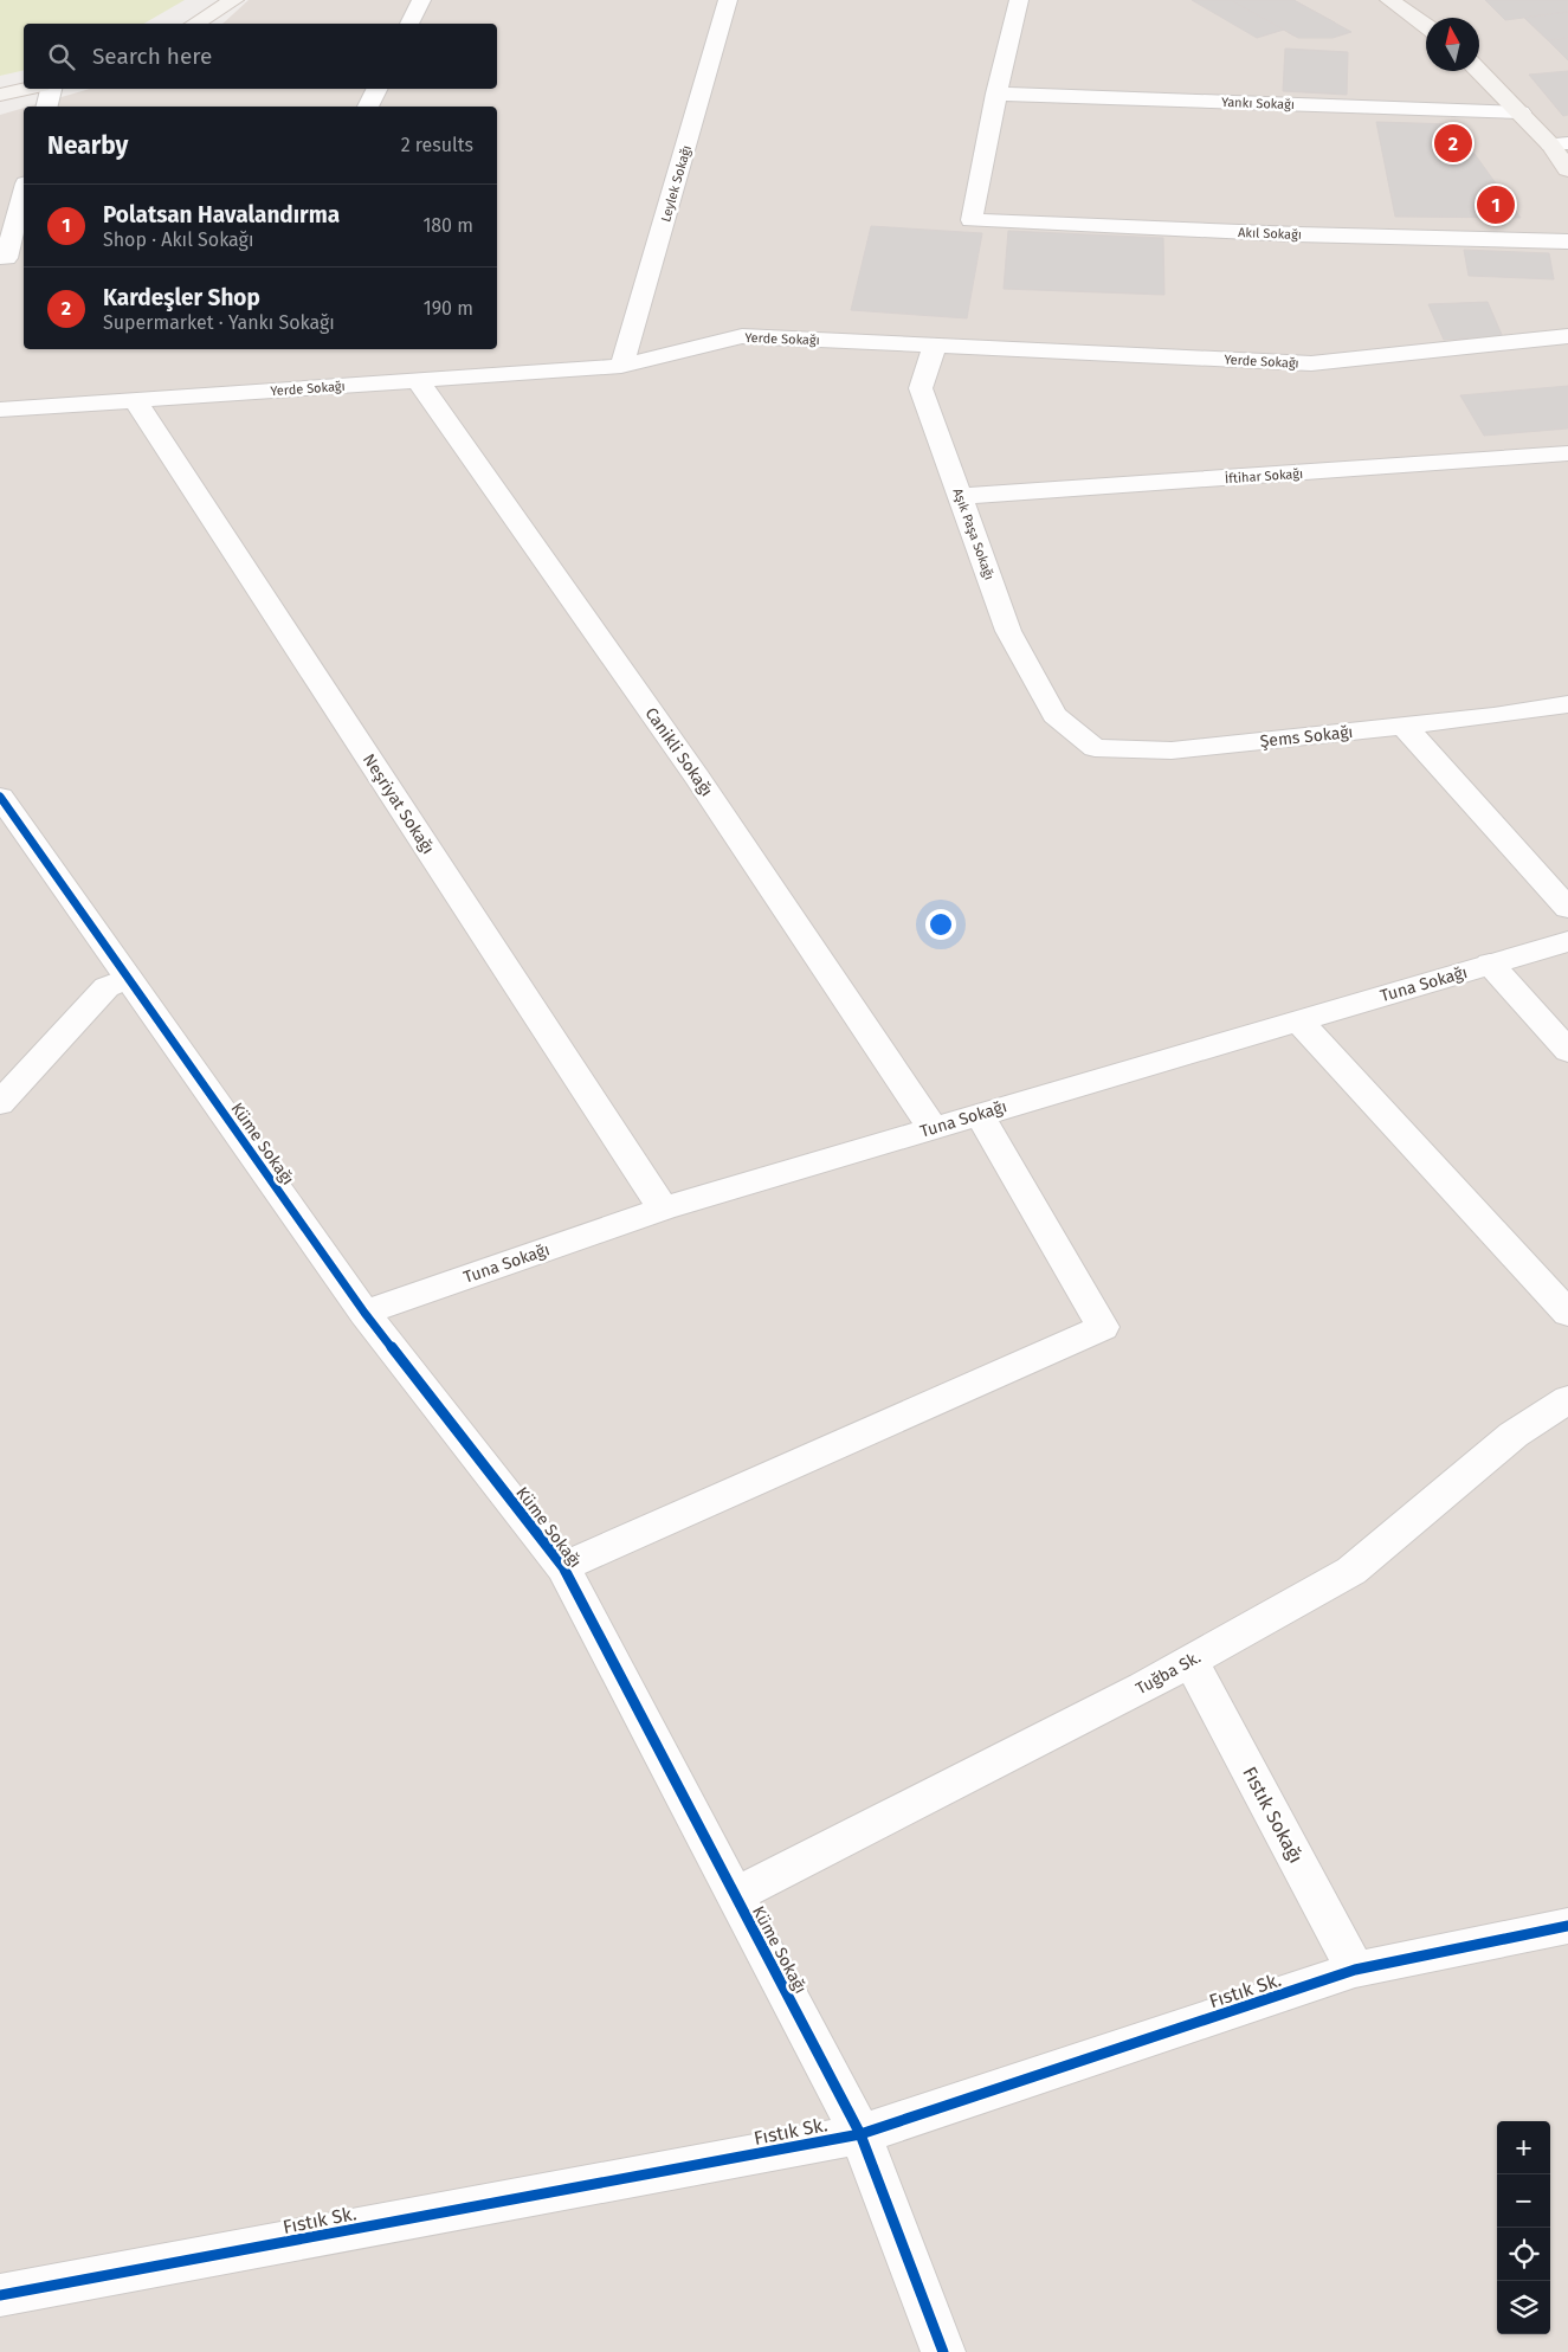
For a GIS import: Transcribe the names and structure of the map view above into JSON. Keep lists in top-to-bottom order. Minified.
{"streets":{"street":["Yankı Sokağı","Leylek Sokağı","Akıl Sokağı","Yerde Sokağı","İftihar Sokağı","Aşık Paşa Sokağı","Şems Sokağı","Canikli Sokağı","Neşriyat Sokağı","Tuna Sokağı","Küme Sokağı","Tuğba Sk.","Fıstık Sokağı","Fıstık Sk."]},"crossings":[["Yankı Sokağı","Akıl Sokağı"],["Leylek Sokağı","Yerde Sokağı"],["Yerde Sokağı","Aşık Paşa Sokağı"],["Yerde Sokağı","Canikli Sokağı"],["Yerde Sokağı","Neşriyat Sokağı"],["İftihar Sokağı","Aşık Paşa Sokağı"],["Aşık Paşa Sokağı","Şems Sokağı"],["Canikli Sokağı","Tuna Sokağı"],["Neşriyat Sokağı","Tuna Sokağı"],["Tuna Sokağı","Küme Sokağı"],["Küme Sokağı","Tuğba Sk."],["Küme Sokağı","Fıstık Sk."],["Tuğba Sk.","Fıstık Sokağı"],["Fıstık Sokağı","Fıstık Sk."]],"north":"top","page":{"search":"Search here","heading":["Nearby","2 results"],"pins":["2","1"],"list":[{"mark":"1","name":"Polatsan Havalandırma","note":"Shop · Akıl Sokağı","value":"180 m"},{"mark":"2","name":"Kardeşler Shop","note":"Supermarket · Yankı Sokağı","value":"190 m"}],"map_buttons":["+","−"]}}
